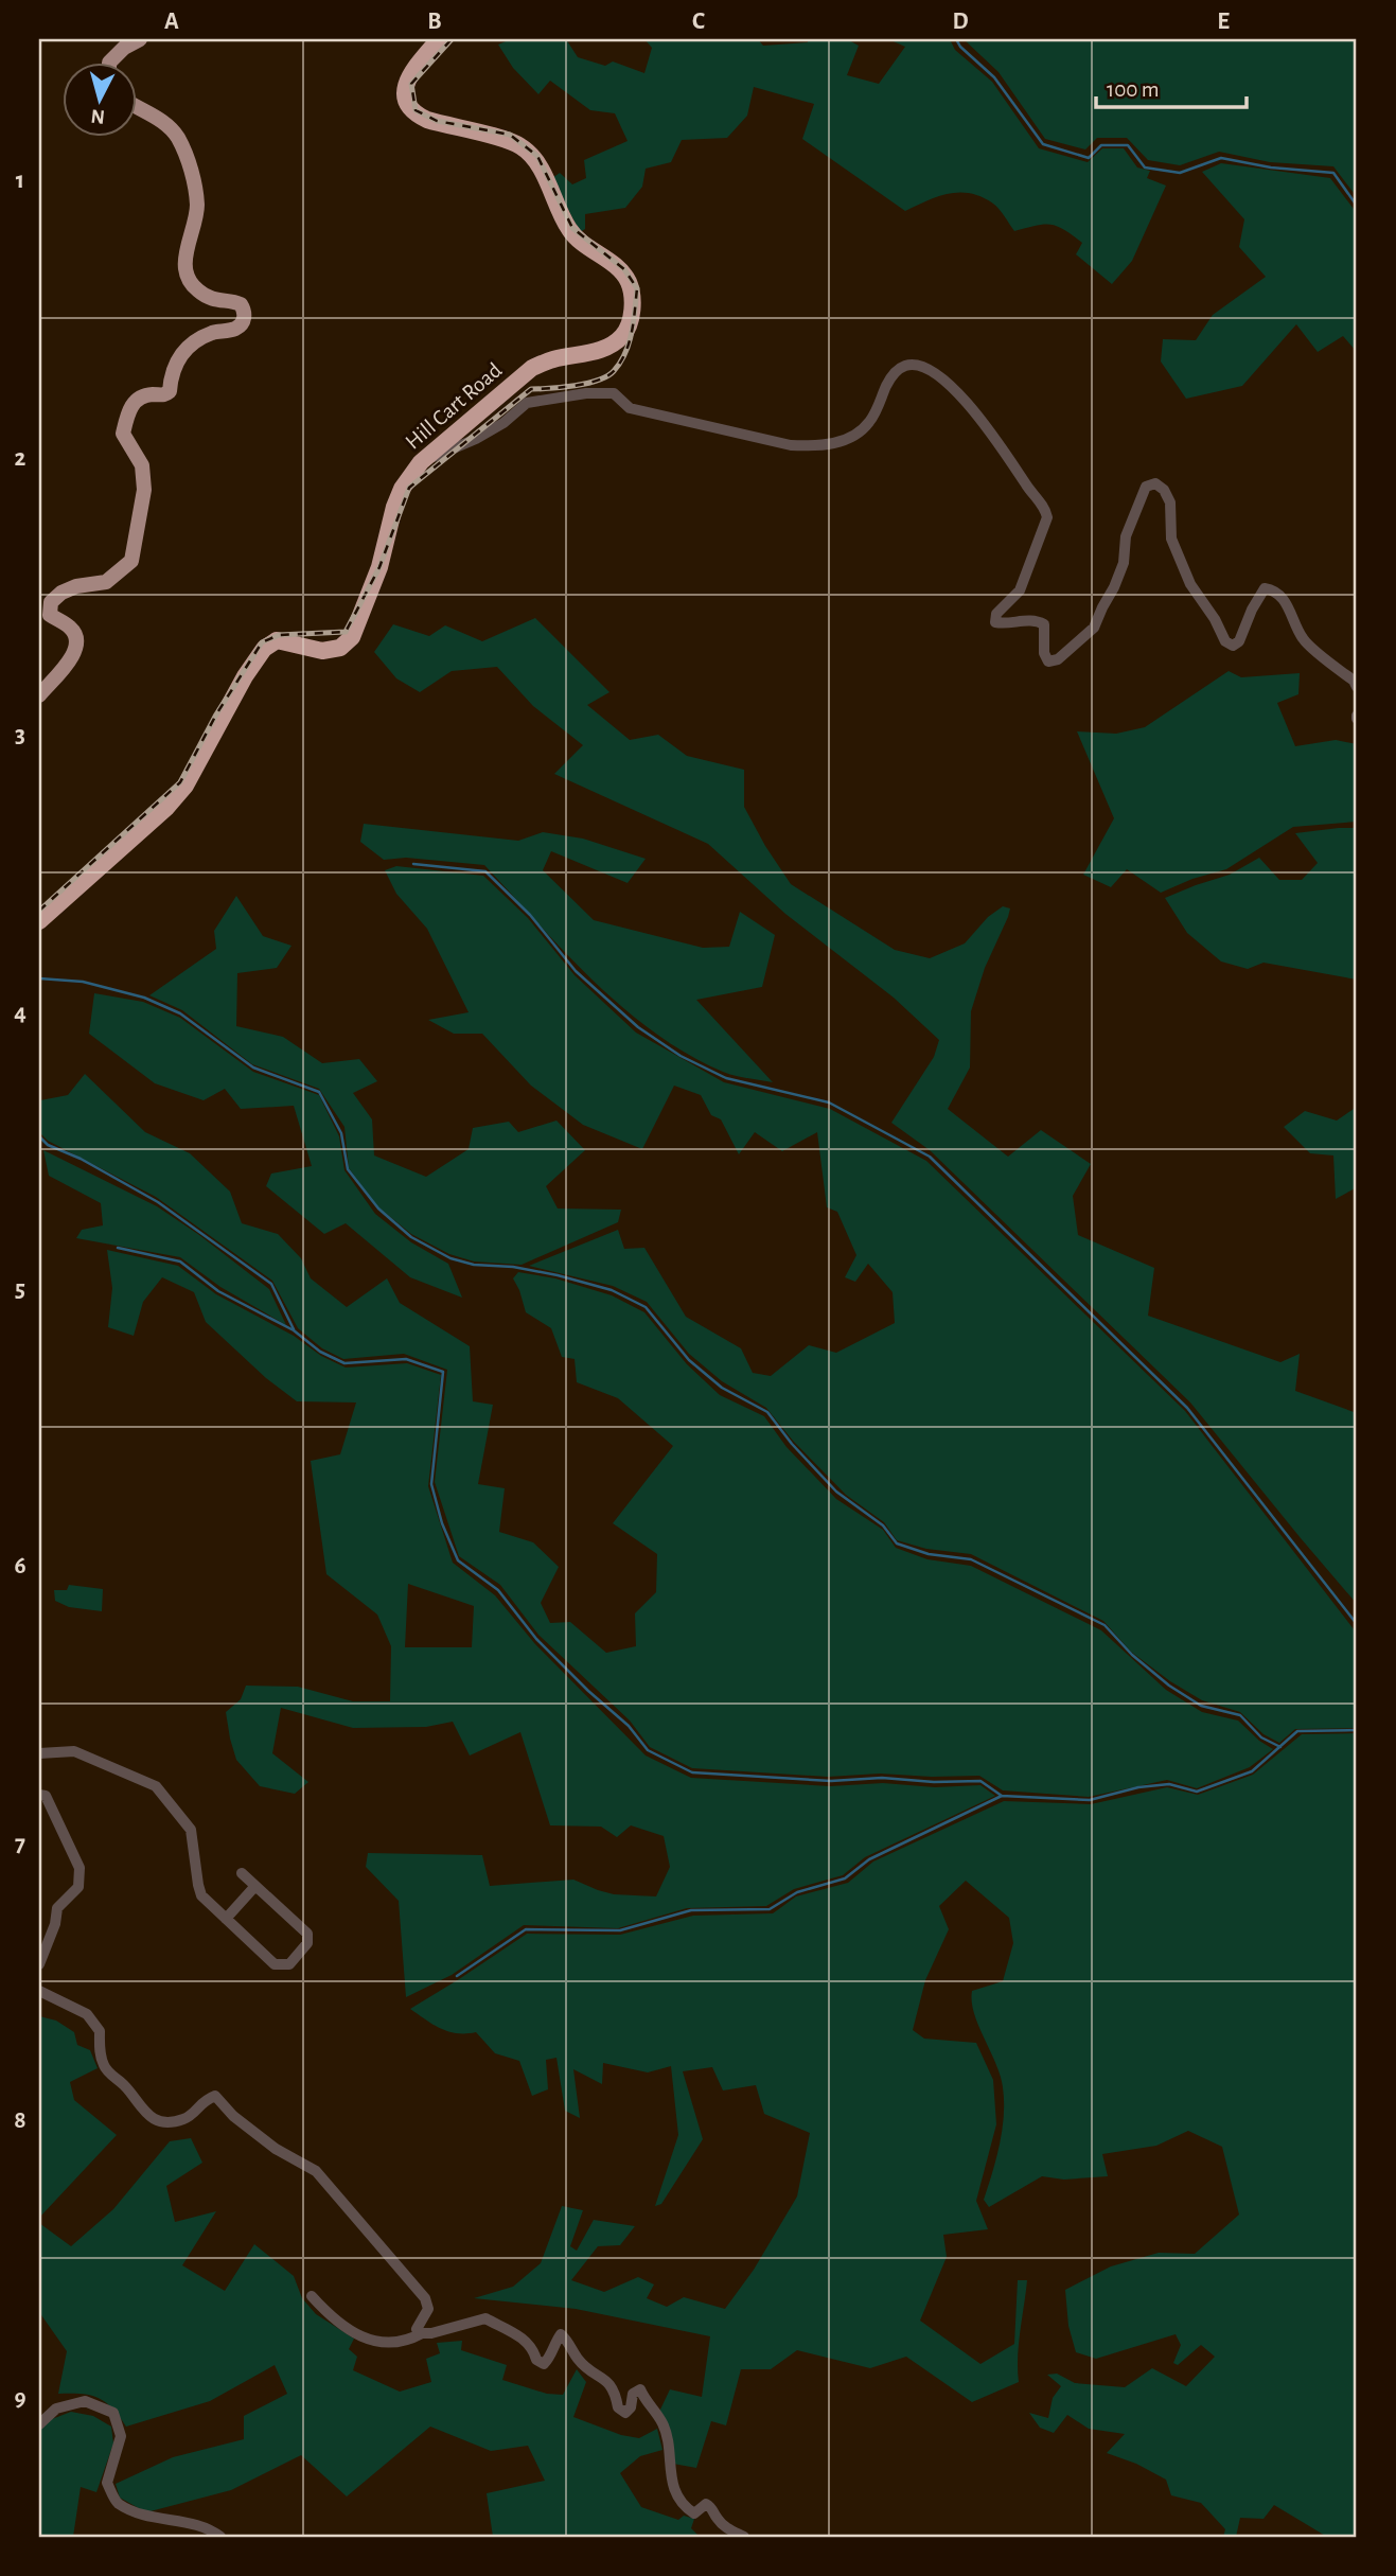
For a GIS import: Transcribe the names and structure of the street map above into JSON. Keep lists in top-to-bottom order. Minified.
{"streets":{"highway":["Hill Cart Road"]},"scale_bar":"100 m","north":"bottom","grid":{"columns":["A","B","C","D","E"],"rows":["1","2","3","4","5","6","7","8","9"]}}
